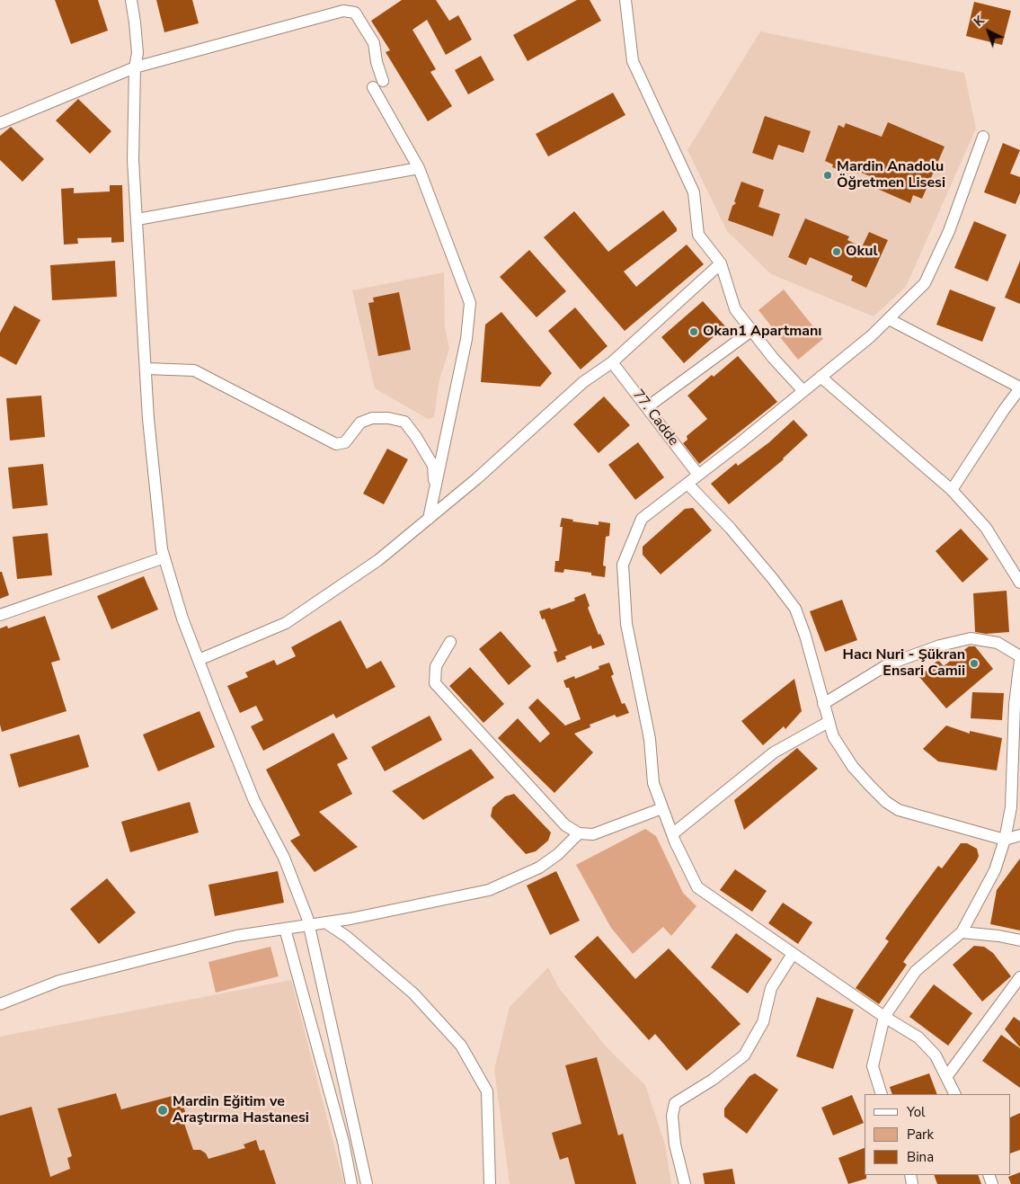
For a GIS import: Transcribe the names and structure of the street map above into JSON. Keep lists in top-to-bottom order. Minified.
{"streets":{"street":["77. Cadde"]},"places":["Mardin Anadolu Öğretmen Lisesi","Okul","Okan1 Apartmanı","Hacı Nuri - Şükran Ensari Camii","Mardin Eğitim ve Araştırma Hastanesi"],"legend":["Yol","Park","Bina"],"north":"top left"}
